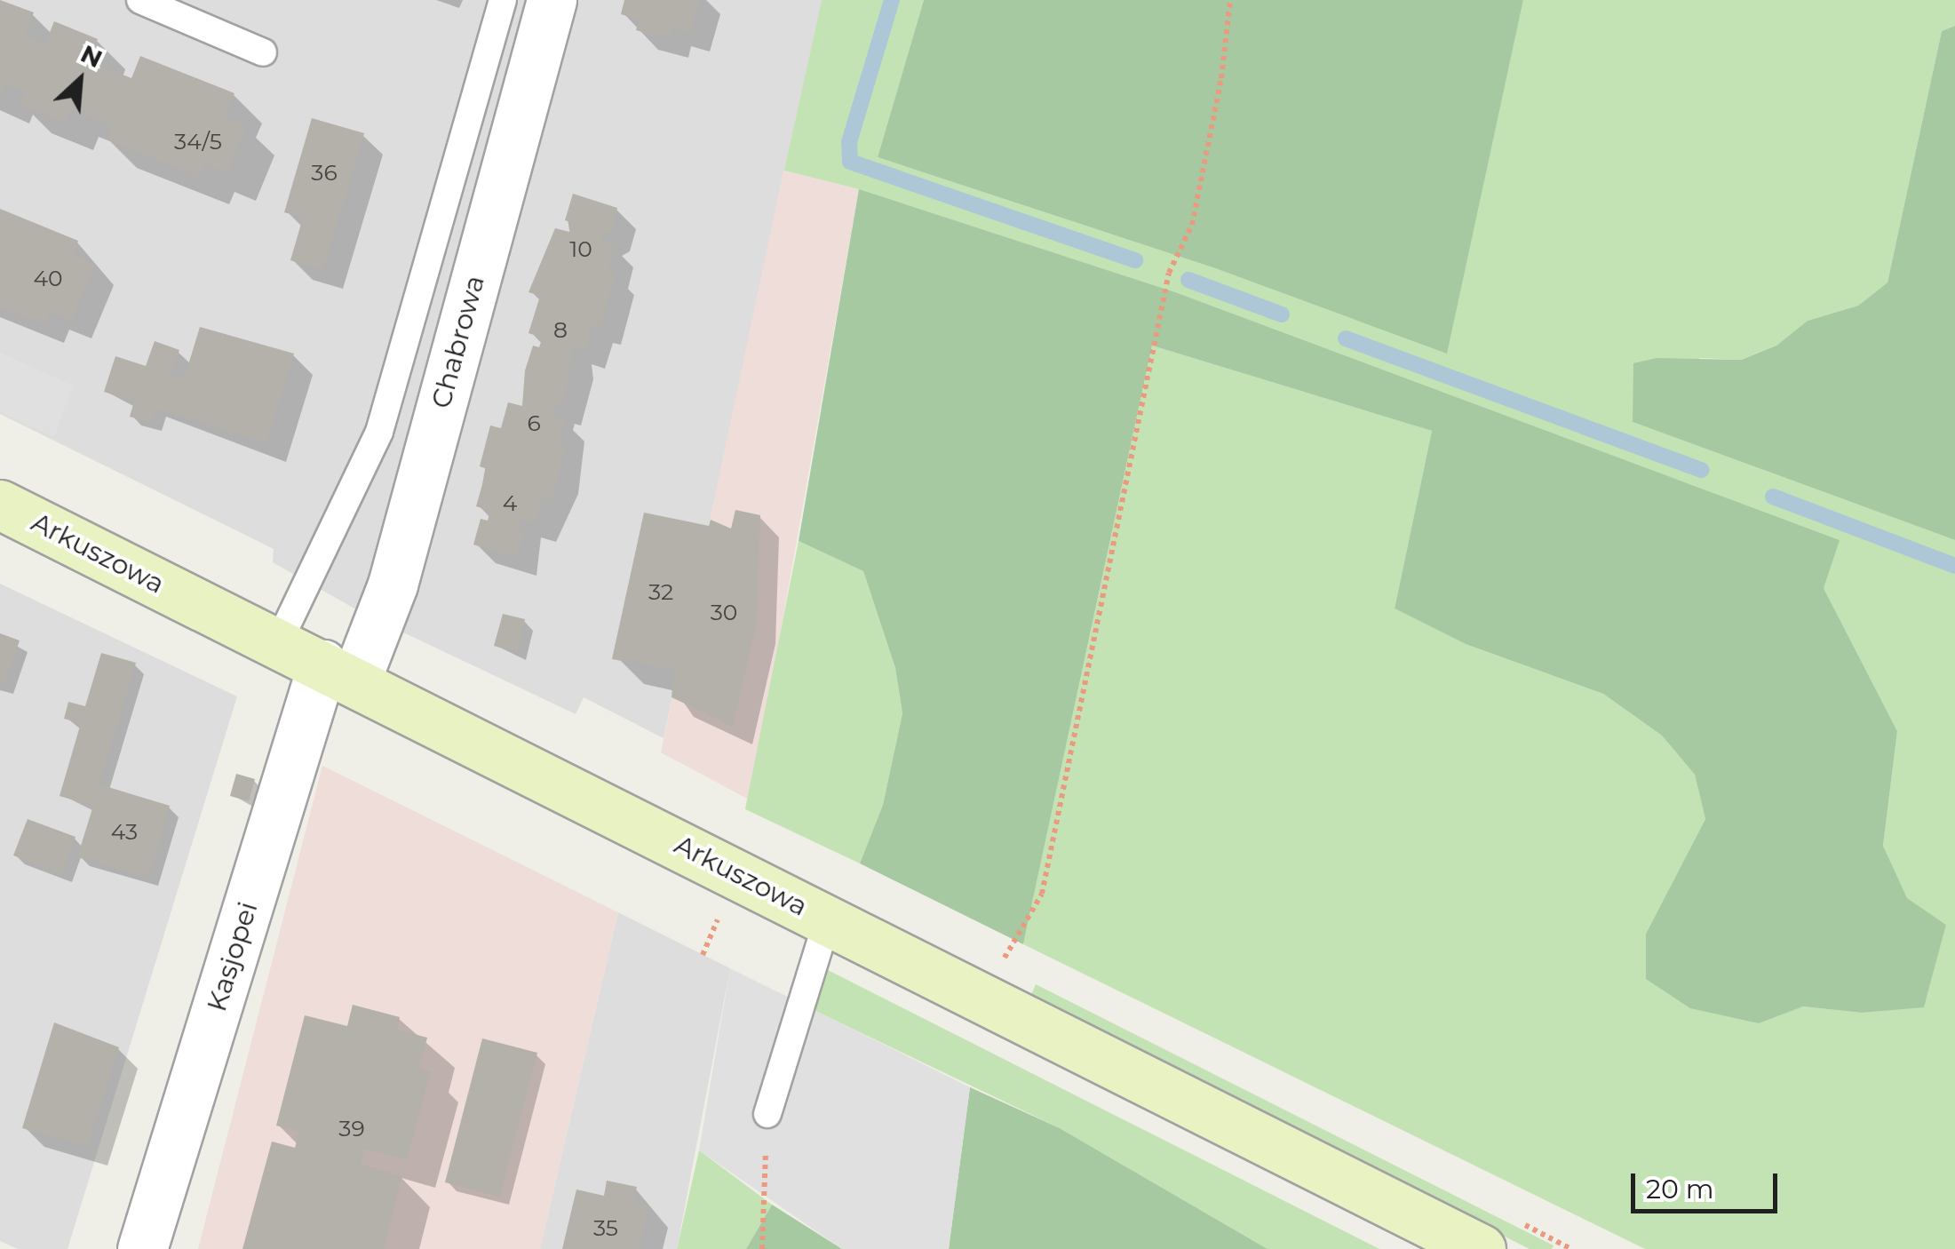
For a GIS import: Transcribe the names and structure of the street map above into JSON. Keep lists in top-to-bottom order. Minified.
{"streets":{"main road":["Arkuszowa"],"street":["Chabrowa","Kasjopei"]},"crossings":[["Chabrowa","Arkuszowa"],["Chabrowa","Kasjopei"],["Arkuszowa","Kasjopei"]],"house_numbers":["34/5","36","10","40","8","6","4","32","30","43","39","35"],"scale_bar":"20 m","north":"top right"}
